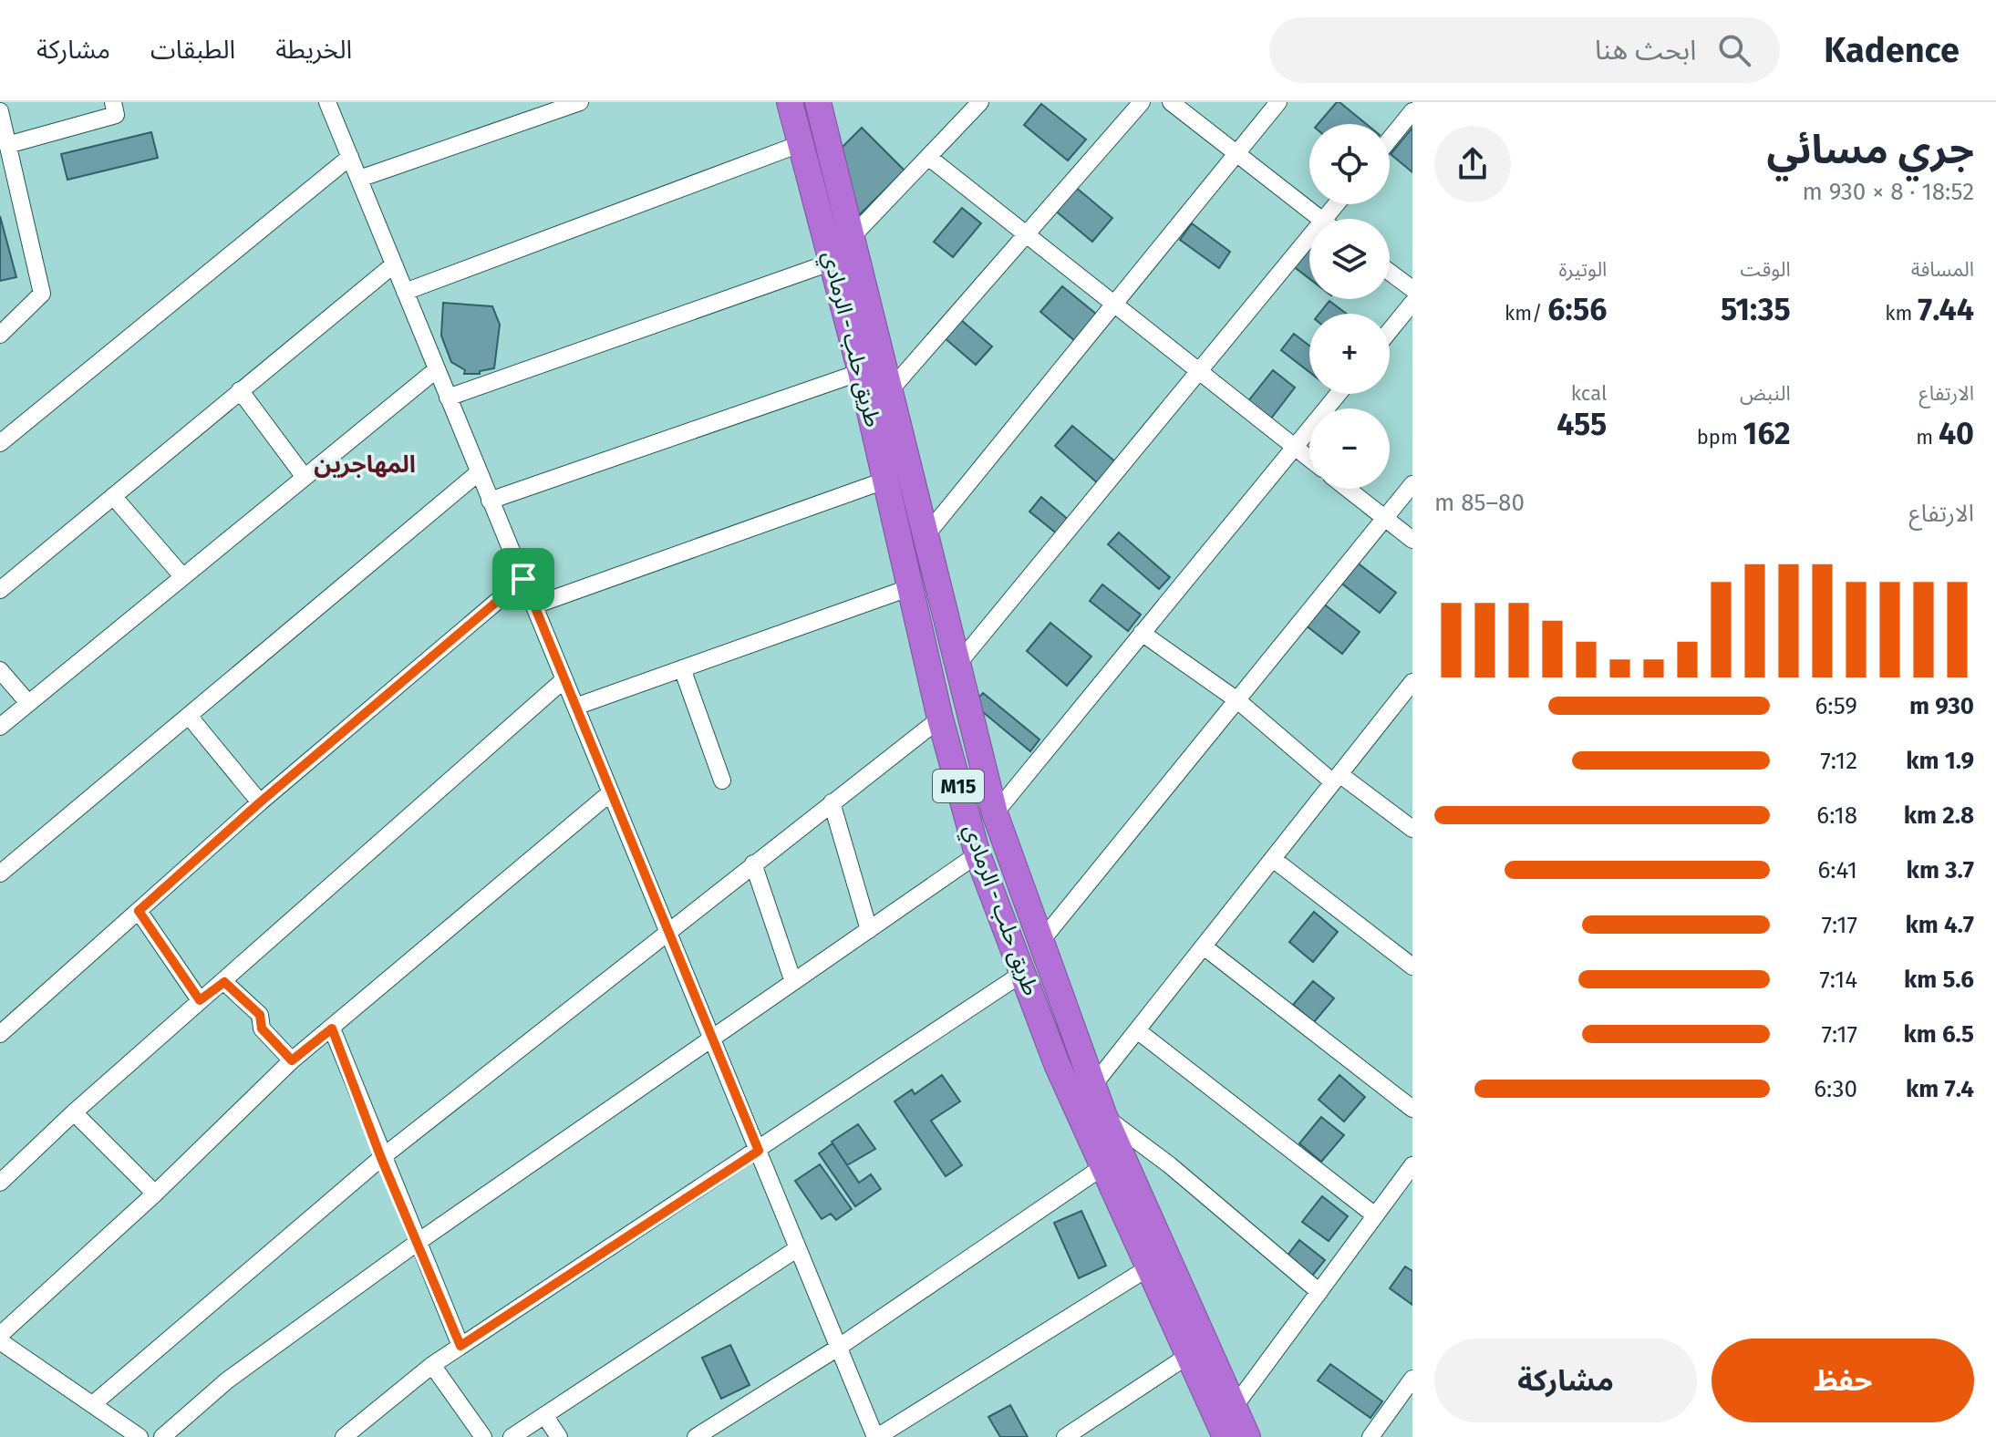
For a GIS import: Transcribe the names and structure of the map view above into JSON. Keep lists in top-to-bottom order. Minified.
{"streets":{"highway":["طريق حلب - الرمادي","M15"]},"districts":["المهاجرين"],"page":{"header":"Kadence","search":"ابحث هنا","nav":["الخريطة","الطبقات","مشاركة"],"heading":["جري مسائي","18:52 · 8 × 930 m"],"map_buttons":["+","−"],"stats":[["المسافة","7.44 km"],["الوقت","51:35"],["الوتيرة","6:56 /km"],["الارتفاع","40 m"],["النبض","162 bpm"],["kcal","455"]],"chart":["الارتفاع","80–85 m"],"list":[{"name":"930 m","note":"6:59"},{"name":"1.9 km","note":"7:12"},{"name":"2.8 km","note":"6:18"},{"name":"3.7 km","note":"6:41"},{"name":"4.7 km","note":"7:17"},{"name":"5.6 km","note":"7:14"},{"name":"6.5 km","note":"7:17"},{"name":"7.4 km","note":"6:30"}],"buttons":["حفظ","مشاركة"]}}
